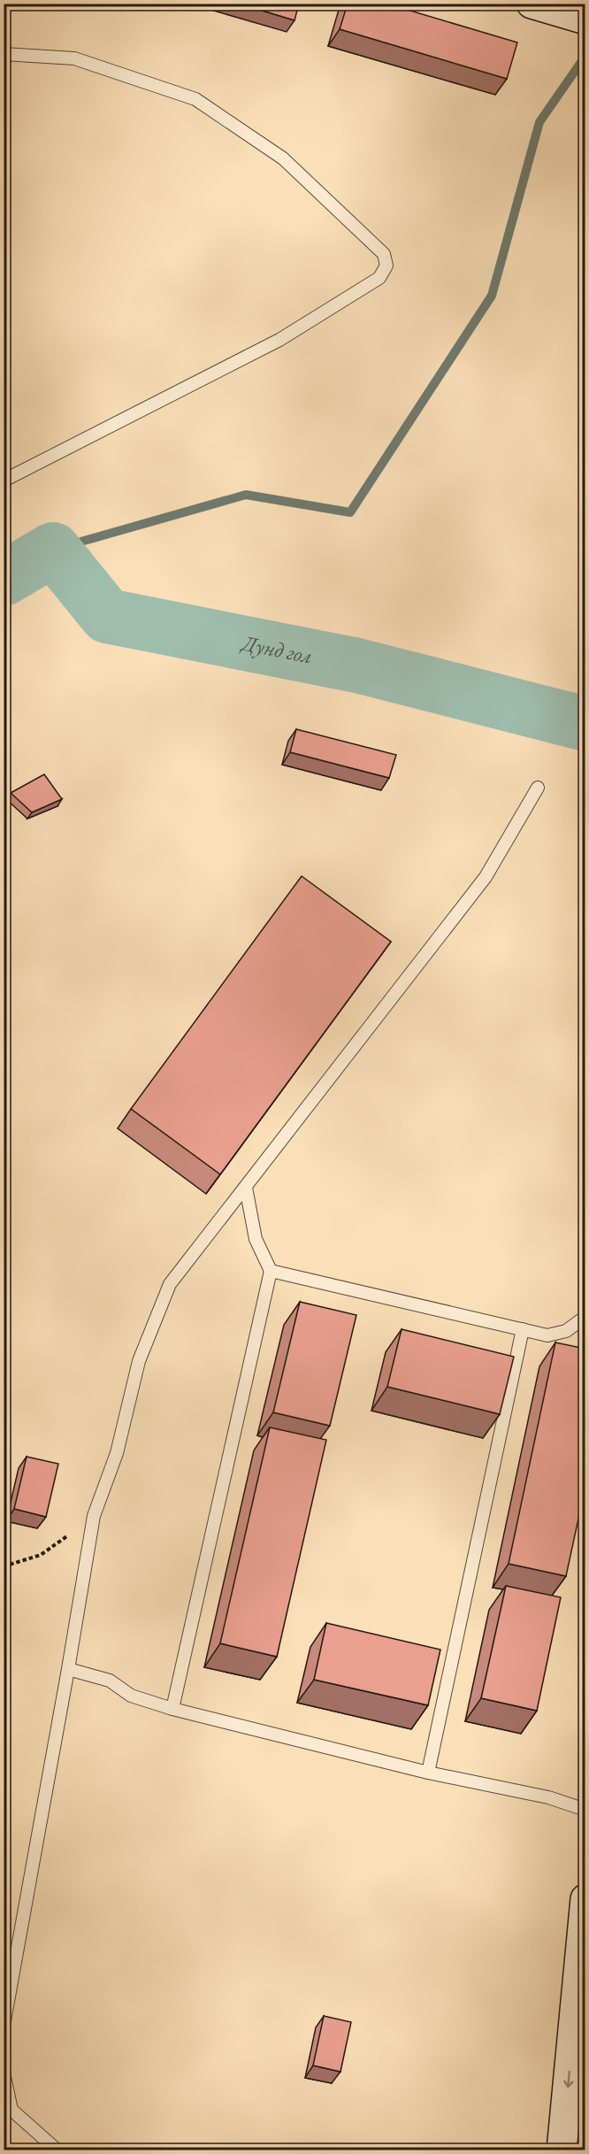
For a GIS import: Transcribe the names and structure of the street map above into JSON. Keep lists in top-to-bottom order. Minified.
{"water":["Дунд гол"]}
